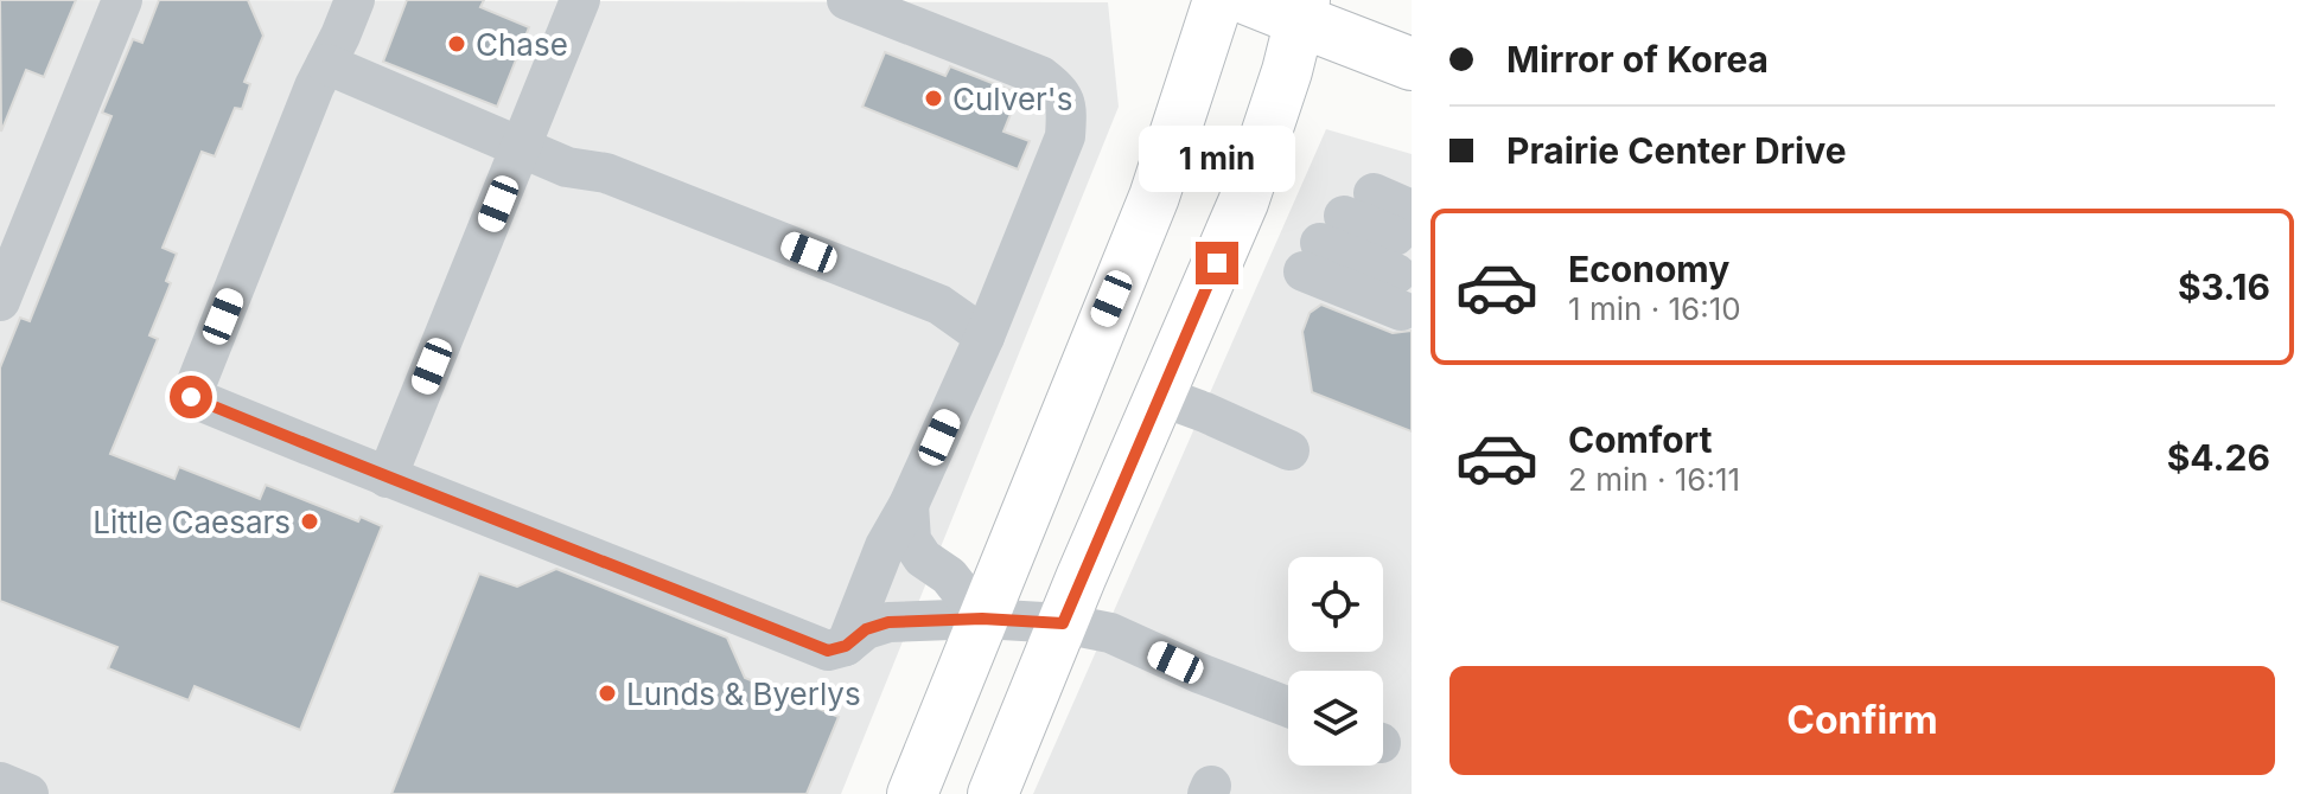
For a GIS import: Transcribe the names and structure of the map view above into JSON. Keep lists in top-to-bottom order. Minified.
{"places":["Chase","Culver's","Little Caesars","Lunds & Byerlys"],"page":{"banner":["Mirror of Korea","Prairie Center Drive"],"bubble":"1 min","list":[{"name":"Economy","note":"1 min · 16:10","value":"$3.16"},{"name":"Comfort","note":"2 min · 16:11","value":"$4.26"}],"buttons":"Confirm"}}
